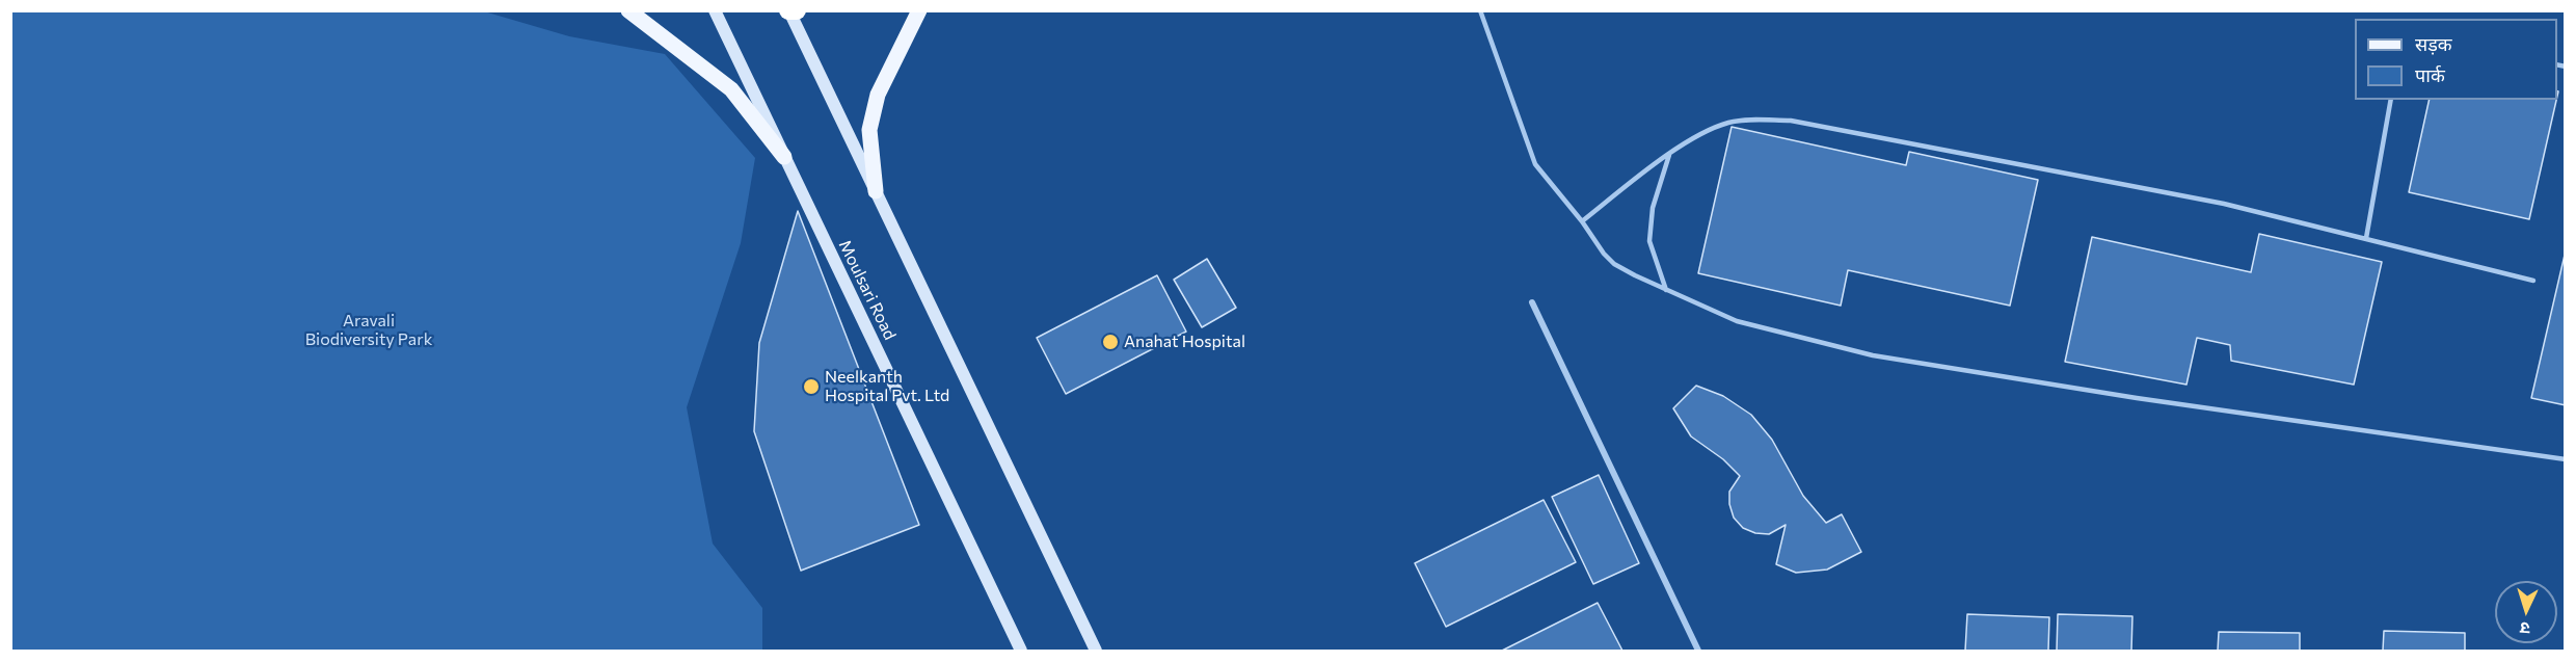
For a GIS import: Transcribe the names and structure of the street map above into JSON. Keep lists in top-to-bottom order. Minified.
{"streets":{"street":["Moulsari Road"]},"parks":["Aravali Biodiversity Park"],"places":["Anahat Hospital","Neelkanth Hospital Pvt. Ltd"],"legend":["सड़क","पार्क"],"north":"bottom"}
